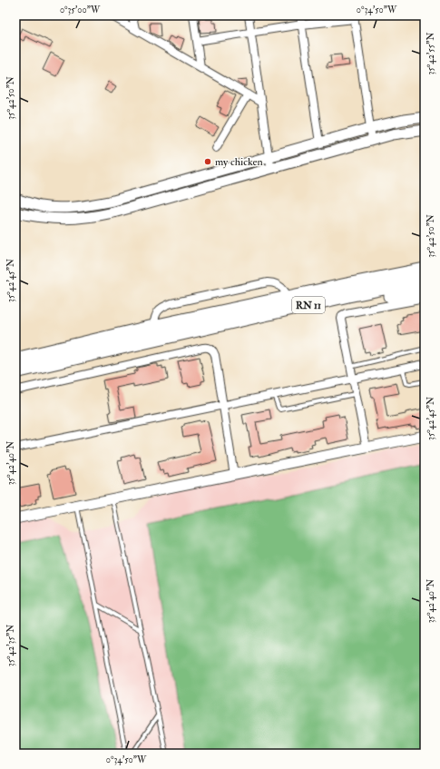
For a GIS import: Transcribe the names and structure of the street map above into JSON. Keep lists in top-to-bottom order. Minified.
{"streets":{"highway":["RN 11"]},"places":["my chicken"],"coordinates":["0°35'00\"W","0°34'50\"W","35°42'55\"N","35°42'50\"N","35°42'45\"N","35°42'40\"N","35°42'35\"N"]}
